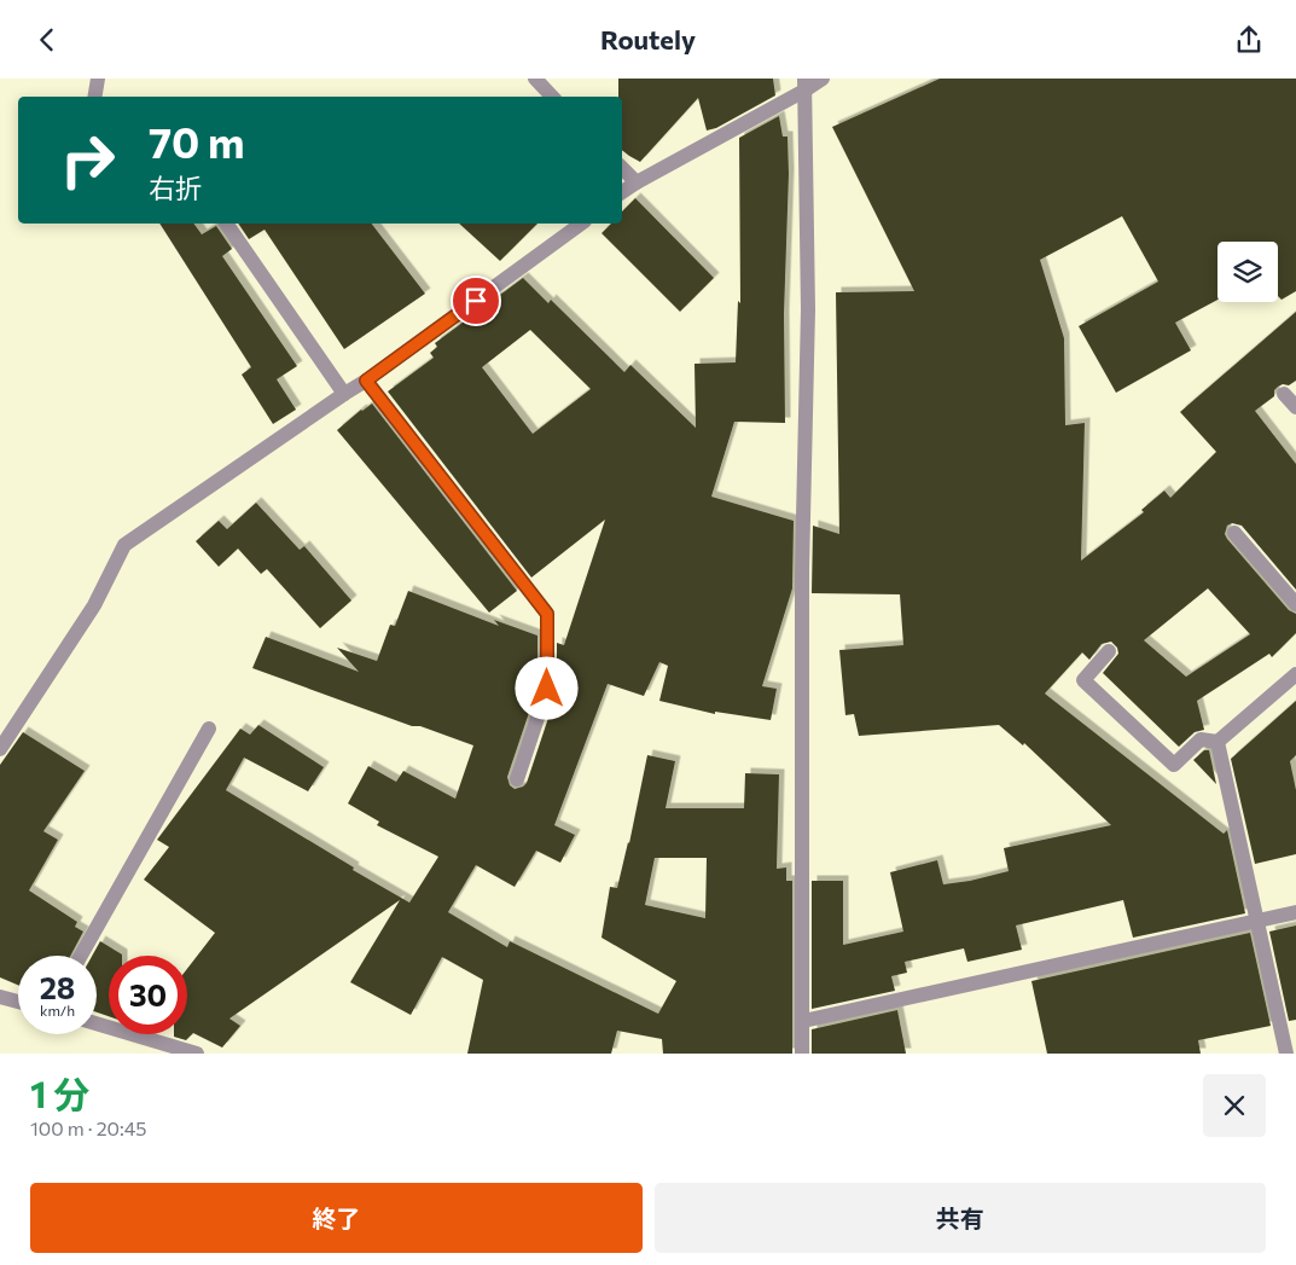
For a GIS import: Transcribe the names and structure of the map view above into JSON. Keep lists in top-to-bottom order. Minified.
{"page":{"header":"Routely","turn":["70 m","右折"],"speed":"28 km/h","limit":"30","heading":["1 分","100 m · 20:45"],"buttons":["終了","共有"]}}
